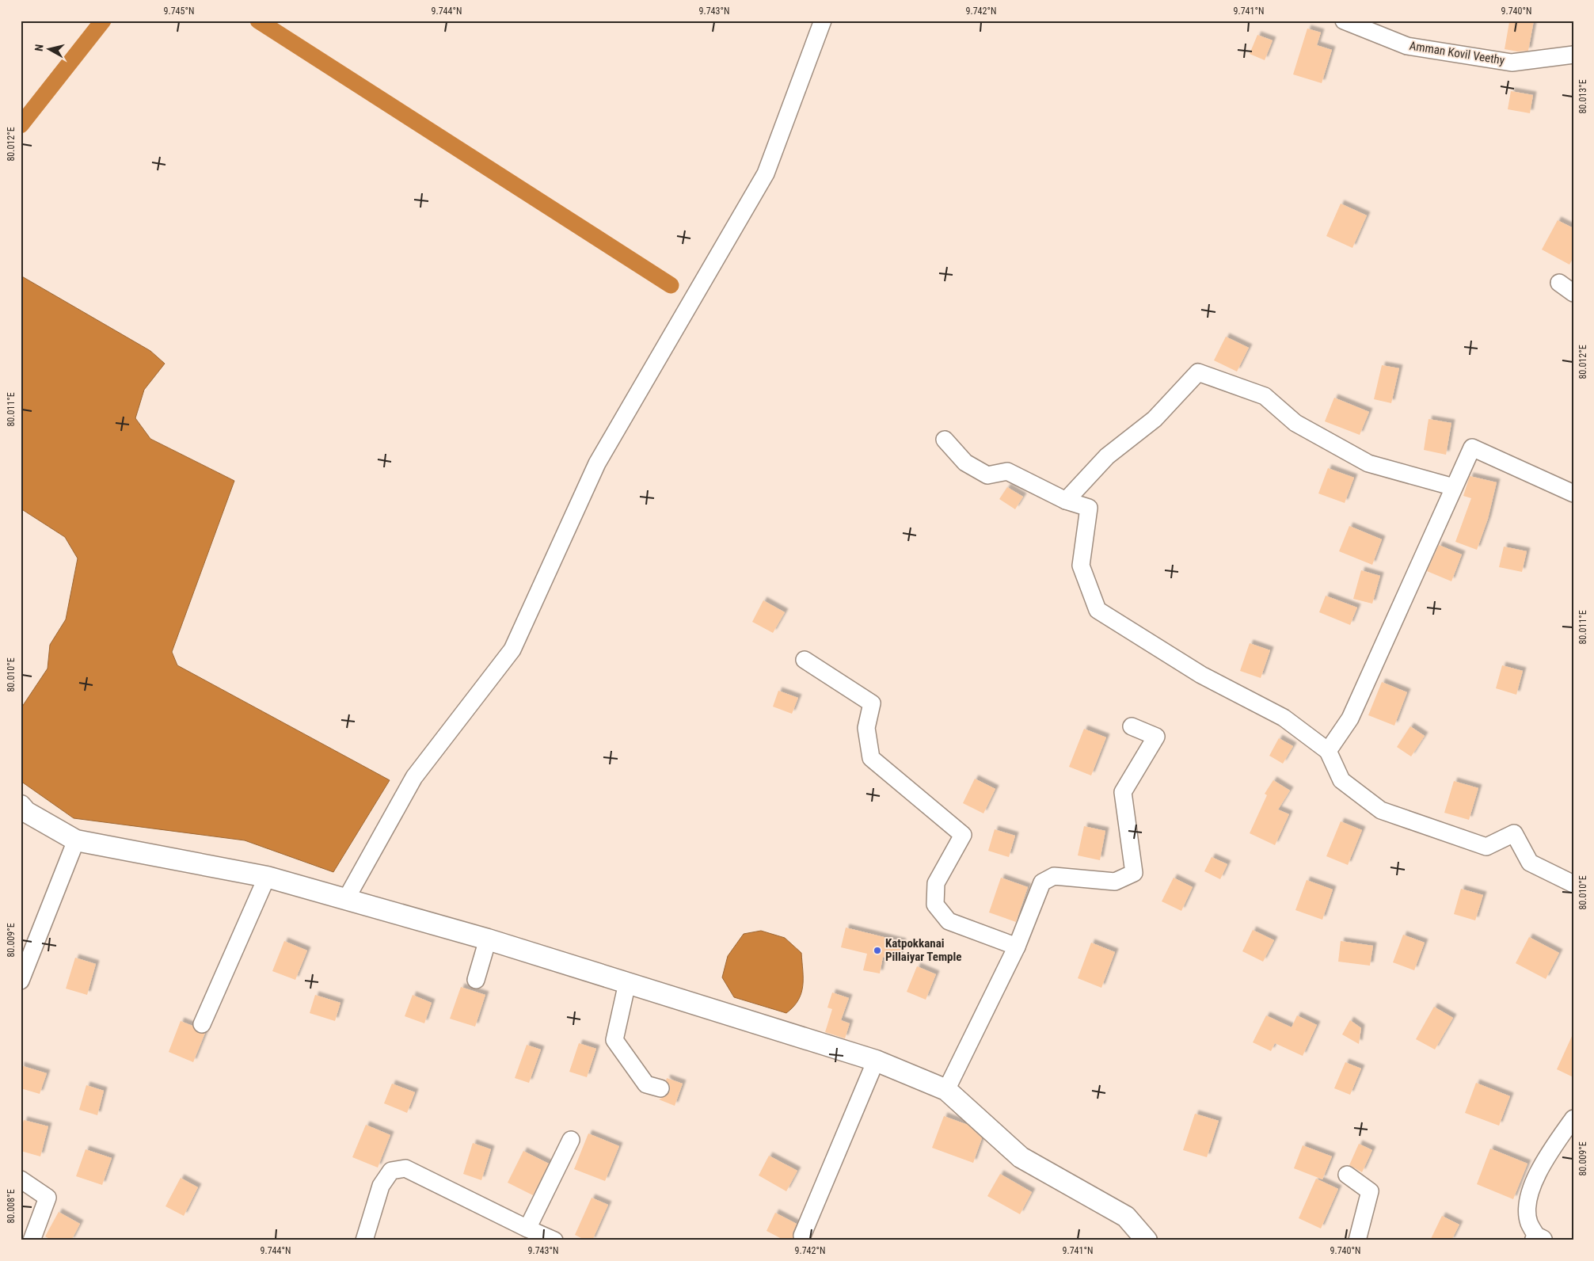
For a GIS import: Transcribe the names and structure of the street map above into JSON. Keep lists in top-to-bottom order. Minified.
{"streets":{"street":["Amman Kovil Veethy"]},"places":["Katpokkanai Pillaiyar Temple"],"north":"left","coordinates":["9.745°N","9.744°N","9.743°N","9.742°N","9.741°N","9.740°N","80.013°E","80.012°E","80.011°E","80.010°E","80.009°E","80.008°E"]}
